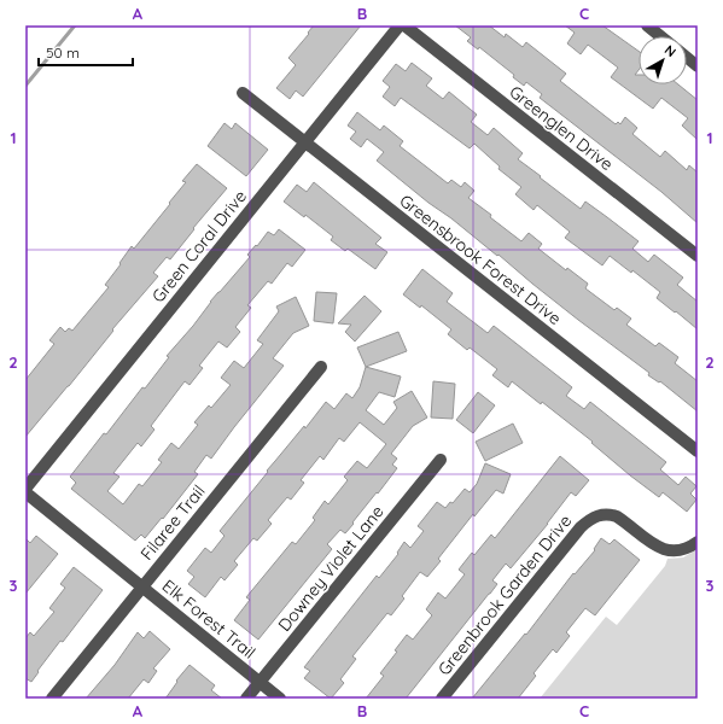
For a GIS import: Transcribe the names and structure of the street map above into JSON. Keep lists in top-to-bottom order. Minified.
{"streets":{"street":["Greenglen Drive","Green Coral Drive","Greensbrook Forest Drive","Filaree Trail","Downey Violet Lane","Greenbrook Garden Drive","Elk Forest Trail"]},"crossings":[["Green Coral Drive","Greensbrook Forest Drive"],["Filaree Trail","Elk Forest Trail"],["Downey Violet Lane","Elk Forest Trail"]],"scale_bar":"50 m","north":"top right","grid":{"columns":["A","B","C"],"rows":["1","2","3"]}}
